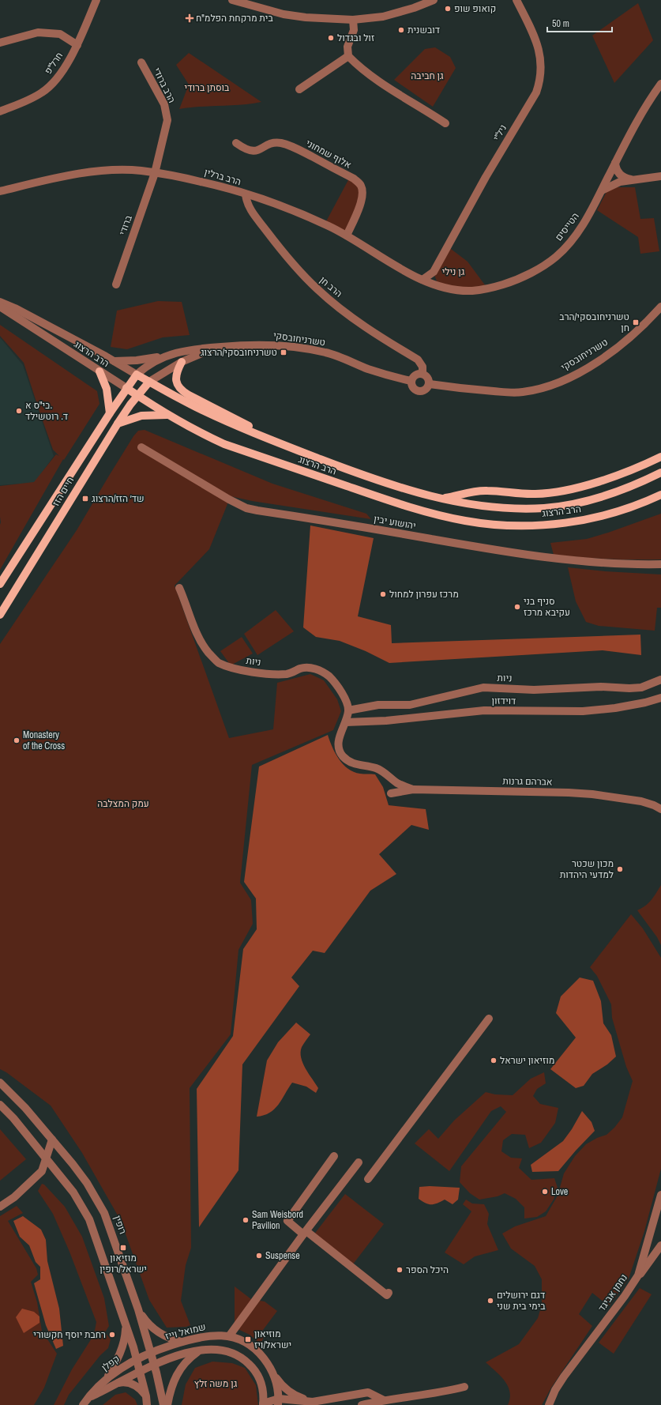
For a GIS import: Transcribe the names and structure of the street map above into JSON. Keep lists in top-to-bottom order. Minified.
{"streets":{"main road":["הרב הרצוג","חיים הזז"],"street":["חרל\"פ","הרב ברודי","ניל\"י","אלוף שמחוני","הרב ברלין","ברודי","הטייסים","הרב חן","טשרניחובסקי","יהושוע יבין","ניות","דוידזון","אברהם גרנות","רופין","נחמן אביגד","שמואל וייז","קפלן"]},"crossings":[["הרב ברודי","הרב ברלין"],["הרב ברודי","ברודי"],["ניל\"י","הרב ברלין"],["ניל\"י","הטייסים"],["אלוף שמחוני","הרב ברלין"],["הרב ברלין","ברודי"],["הרב ברלין","הטייסים"],["הרב ברלין","הרב חן"],["הרב חן","טשרניחובסקי"],["טשרניחובסקי","הרב הרצוג"],["טשרניחובסקי","חיים הזז"],["הרב הרצוג","חיים הזז"],["רופין","שמואל וייז"],["רופין","קפלן"],["שמואל וייז","קפלן"]],"parks":["גן חביבה","בוסתן ברודי","גן נילי","עמק המצלבה","גן משה זלץ"],"places":{"other":["קואופ שופ","דובשנית","זול ובגדול","בי\"ס א. ד. רוטשילד","מרכז עפרון למחול","סניף בני עקיבא מרכז","Monastery of the Cross","מכון שכטר למדעי היהדות","מוזיאון ישראל","Love","Sam Weisbord Pavilion","Suspense","היכל הספר","דגם ירושלים בימי בית שני","רחבת יוסף חקשורי"],"health":["בית מרקחת הפלמ\"ח"],"transit":["טשרניחובסקי/הרב חן","טשרניחובסקי/הרצוג","שד׳ הזז/הרצוג","מוזיאון ישראל/רופין","מוזיאון ישראל/ויז"]},"scale_bar":"50 m"}
